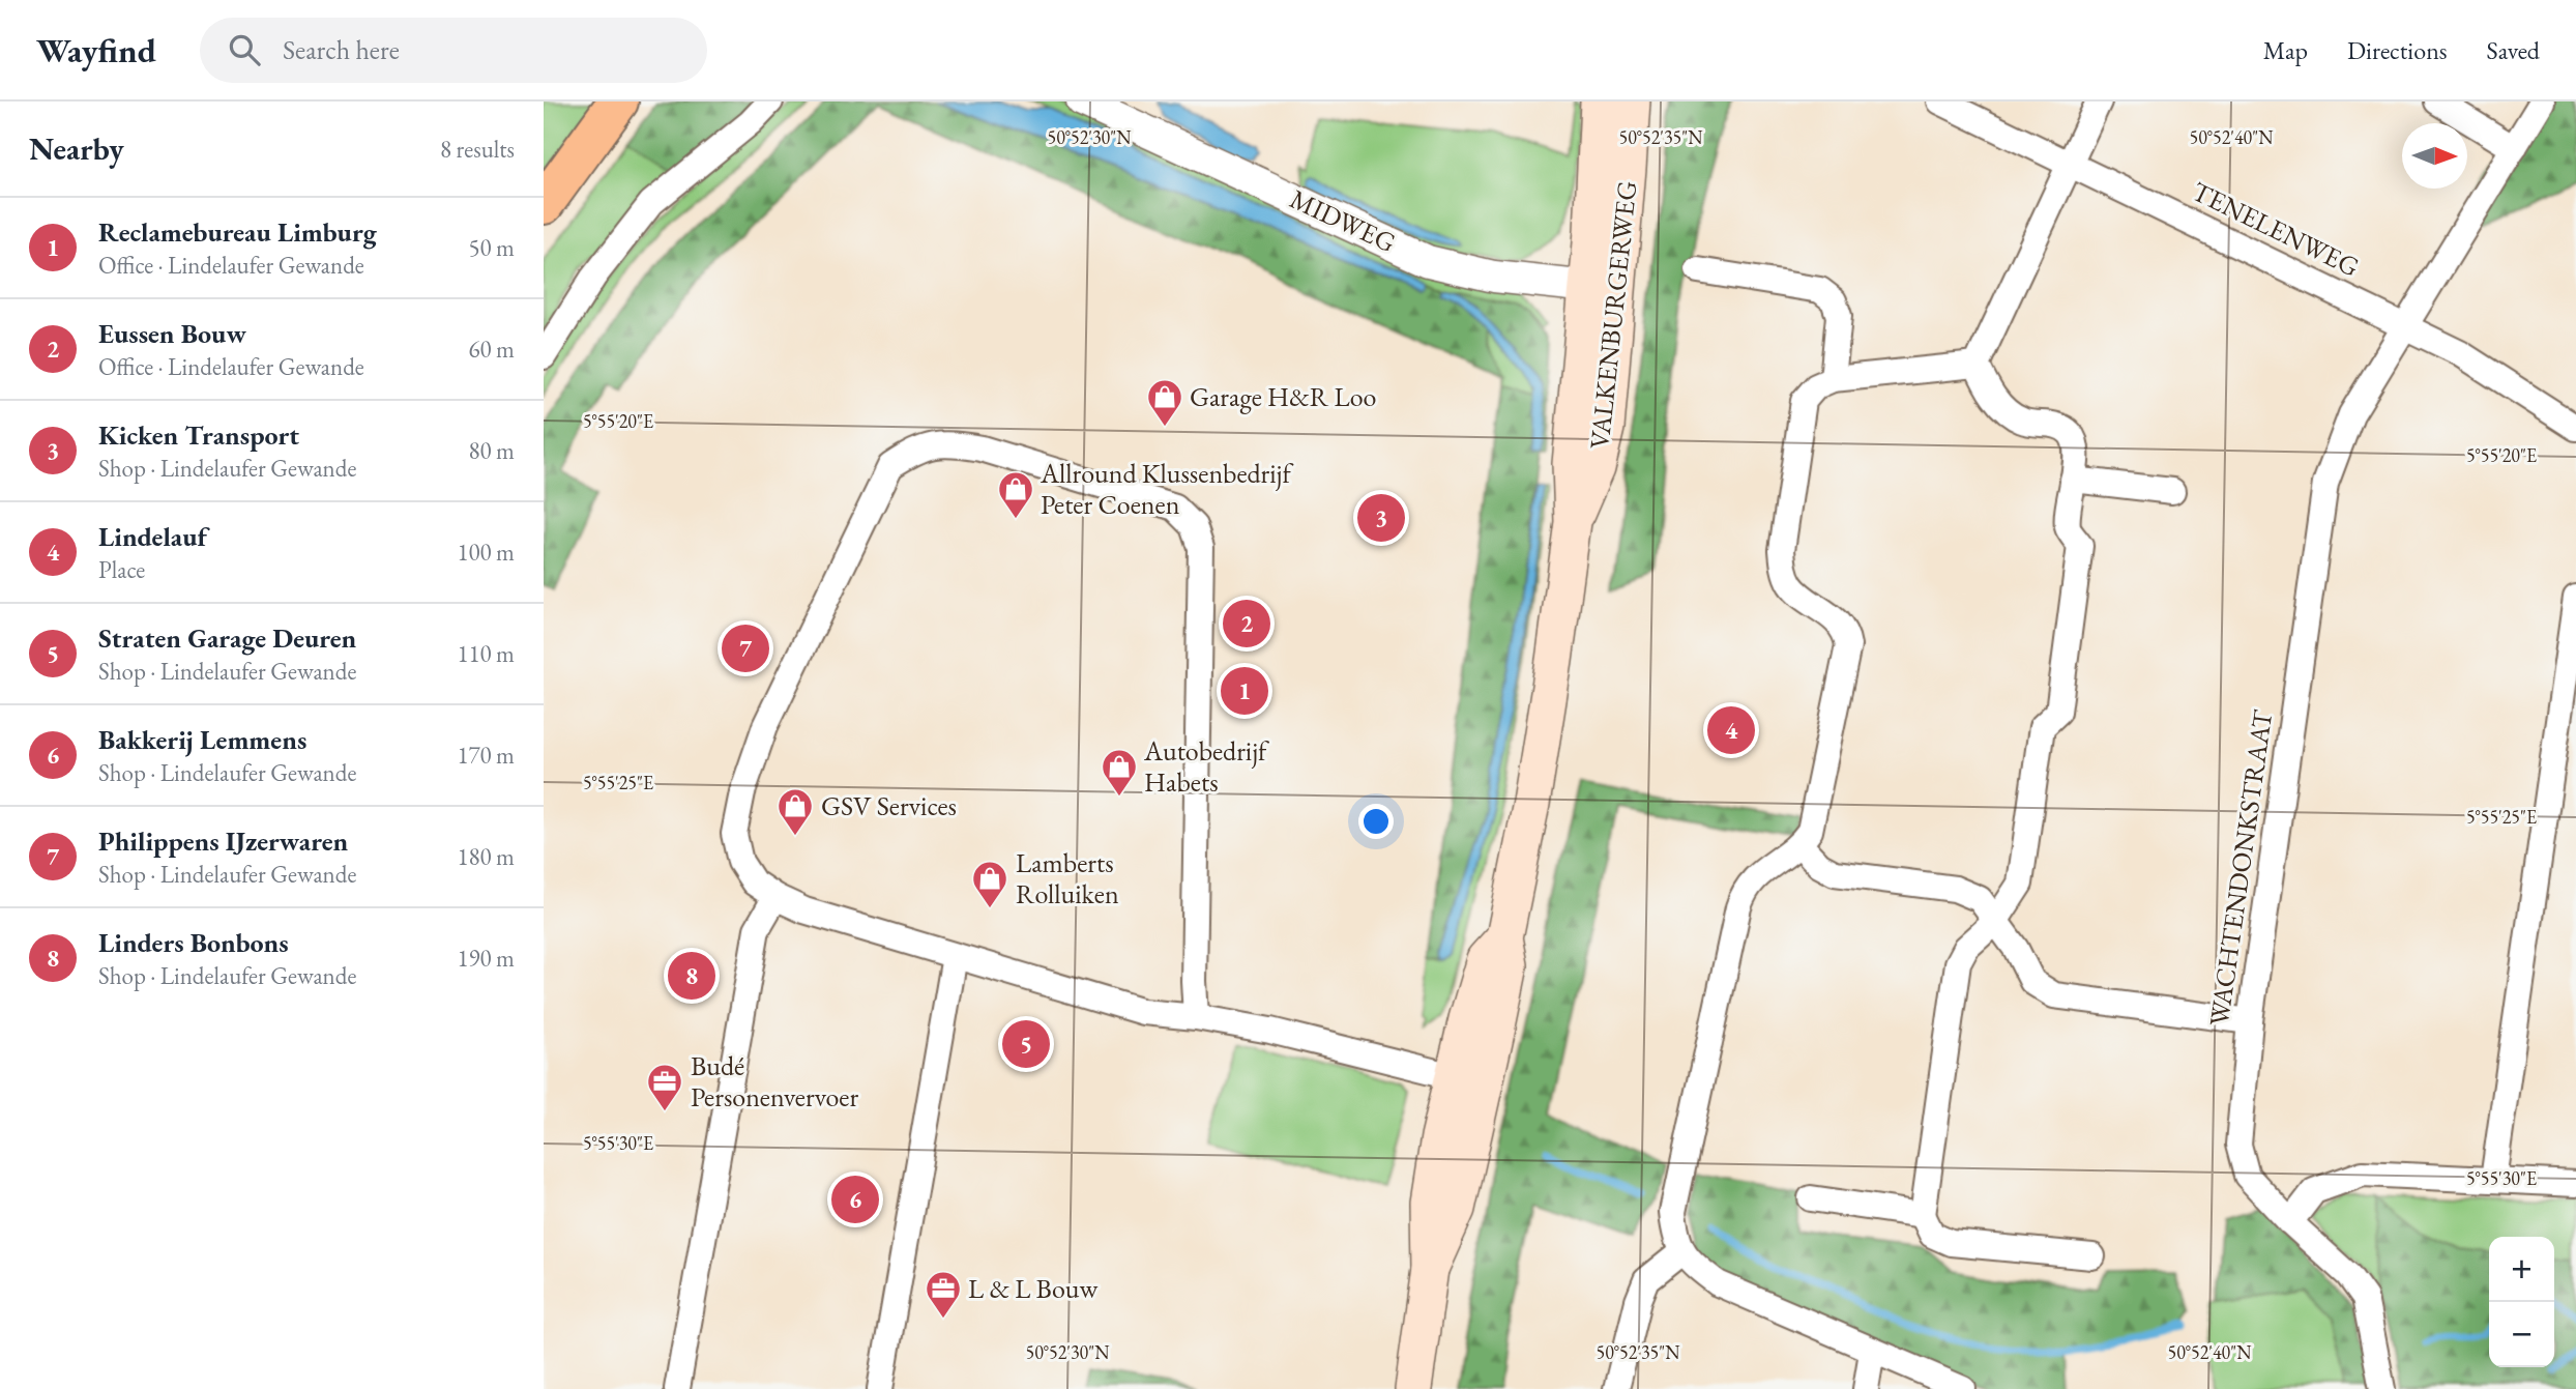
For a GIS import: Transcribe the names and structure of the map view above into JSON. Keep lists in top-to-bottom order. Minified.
{"streets":{"main road":["VALKENBURGERWEG"],"street":["MIDWEG","TENELENWEG","WACHTENDONKSTRAAT"]},"crossings":[["MIDWEG","VALKENBURGERWEG"],["TENELENWEG","WACHTENDONKSTRAAT"]],"places":{"shop":["Garage H&R Loo","Allround Klussenbedrijf Peter Coenen","Autobedrijf Habets","GSV Services","Lamberts Rolluiken"],"office":["Budé Personenvervoer","L & L Bouw"]},"north":"right","page":{"header":"Wayfind","search":"Search here","nav":["Map","Directions","Saved"],"heading":["Nearby","8 results"],"list":[{"mark":"1","name":"Reclamebureau Limburg","note":"Office · Lindelaufer Gewande","value":"50 m"},{"mark":"2","name":"Eussen Bouw","note":"Office · Lindelaufer Gewande","value":"60 m"},{"mark":"3","name":"Kicken Transport","note":"Shop · Lindelaufer Gewande","value":"80 m"},{"mark":"4","name":"Lindelauf","note":"Place","value":"100 m"},{"mark":"5","name":"Straten Garage Deuren","note":"Shop · Lindelaufer Gewande","value":"110 m"},{"mark":"6","name":"Bakkerij Lemmens","note":"Shop · Lindelaufer Gewande","value":"170 m"},{"mark":"7","name":"Philippens IJzerwaren","note":"Shop · Lindelaufer Gewande","value":"180 m"},{"mark":"8","name":"Linders Bonbons","note":"Shop · Lindelaufer Gewande","value":"190 m"}],"pins":["3","2","7","1","4","8","5","6"],"map_buttons":["+","−"]},"coordinates":["50°52'30\"N","50°52'35\"N","50°52'40\"N","5°55'20\"E","5°55'25\"E","5°55'30\"E"]}
